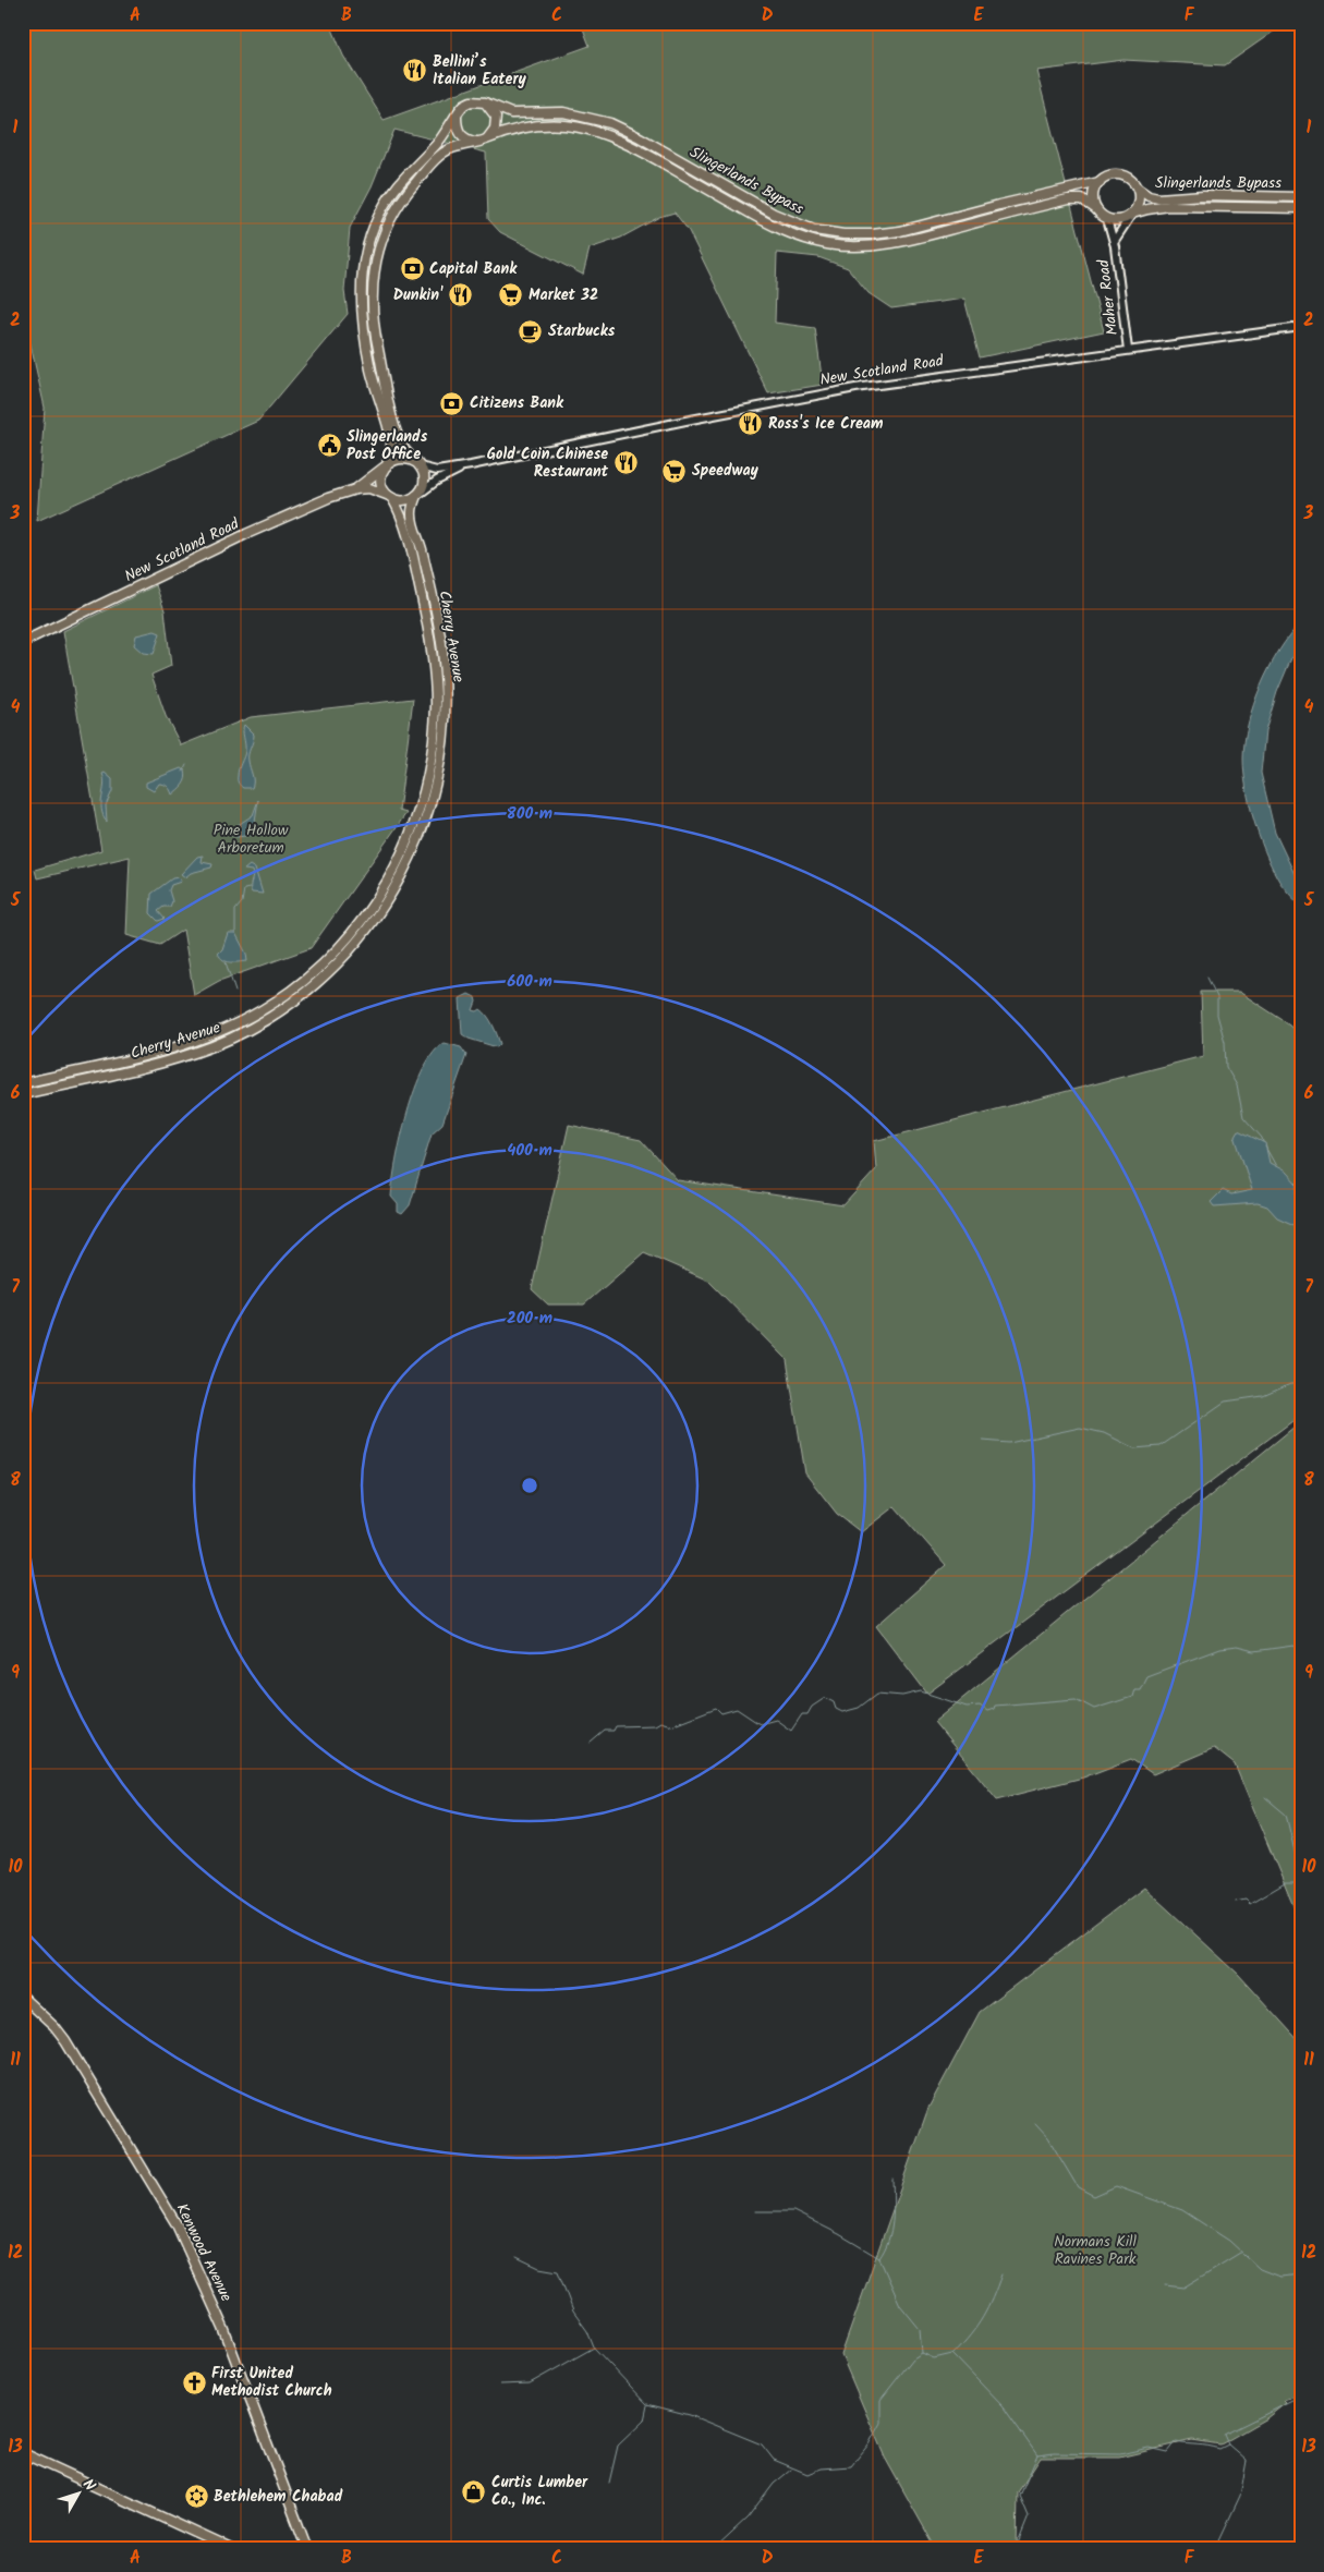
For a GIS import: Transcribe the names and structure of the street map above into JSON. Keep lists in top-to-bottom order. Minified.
{"streets":{"main road":["Slingerlands Bypass","New Scotland Road","Cherry Avenue","Kenwood Avenue"],"street":["Maher Road"]},"crossings":[["Slingerlands Bypass","Maher Road"],["Maher Road","New Scotland Road"],["New Scotland Road","Cherry Avenue"]],"parks":["Pine Hollow Arboretum","Normans Kill Ravines Park"],"places":{"restaurant":["Bellini’s Italian Eatery","Dunkin'","Ross's Ice Cream","Gold Coin Chinese Restaurant"],"bank":["Capital Bank","Citizens Bank"],"supermarket":["Market 32","Speedway"],"cafe":["Starbucks"],"public building":["Slingerlands Post Office"],"church":["First United Methodist Church"],"shop":["Curtis Lumber Co., Inc."],"synagogue":["Bethlehem Chabad"]},"north":"top right","grid":{"columns":["A","B","C","D","E","F"],"rows":["1","2","3","4","5","6","7","8","9","10","11","12","13"]},"rings":["800 m","600 m","400 m","200 m"]}
